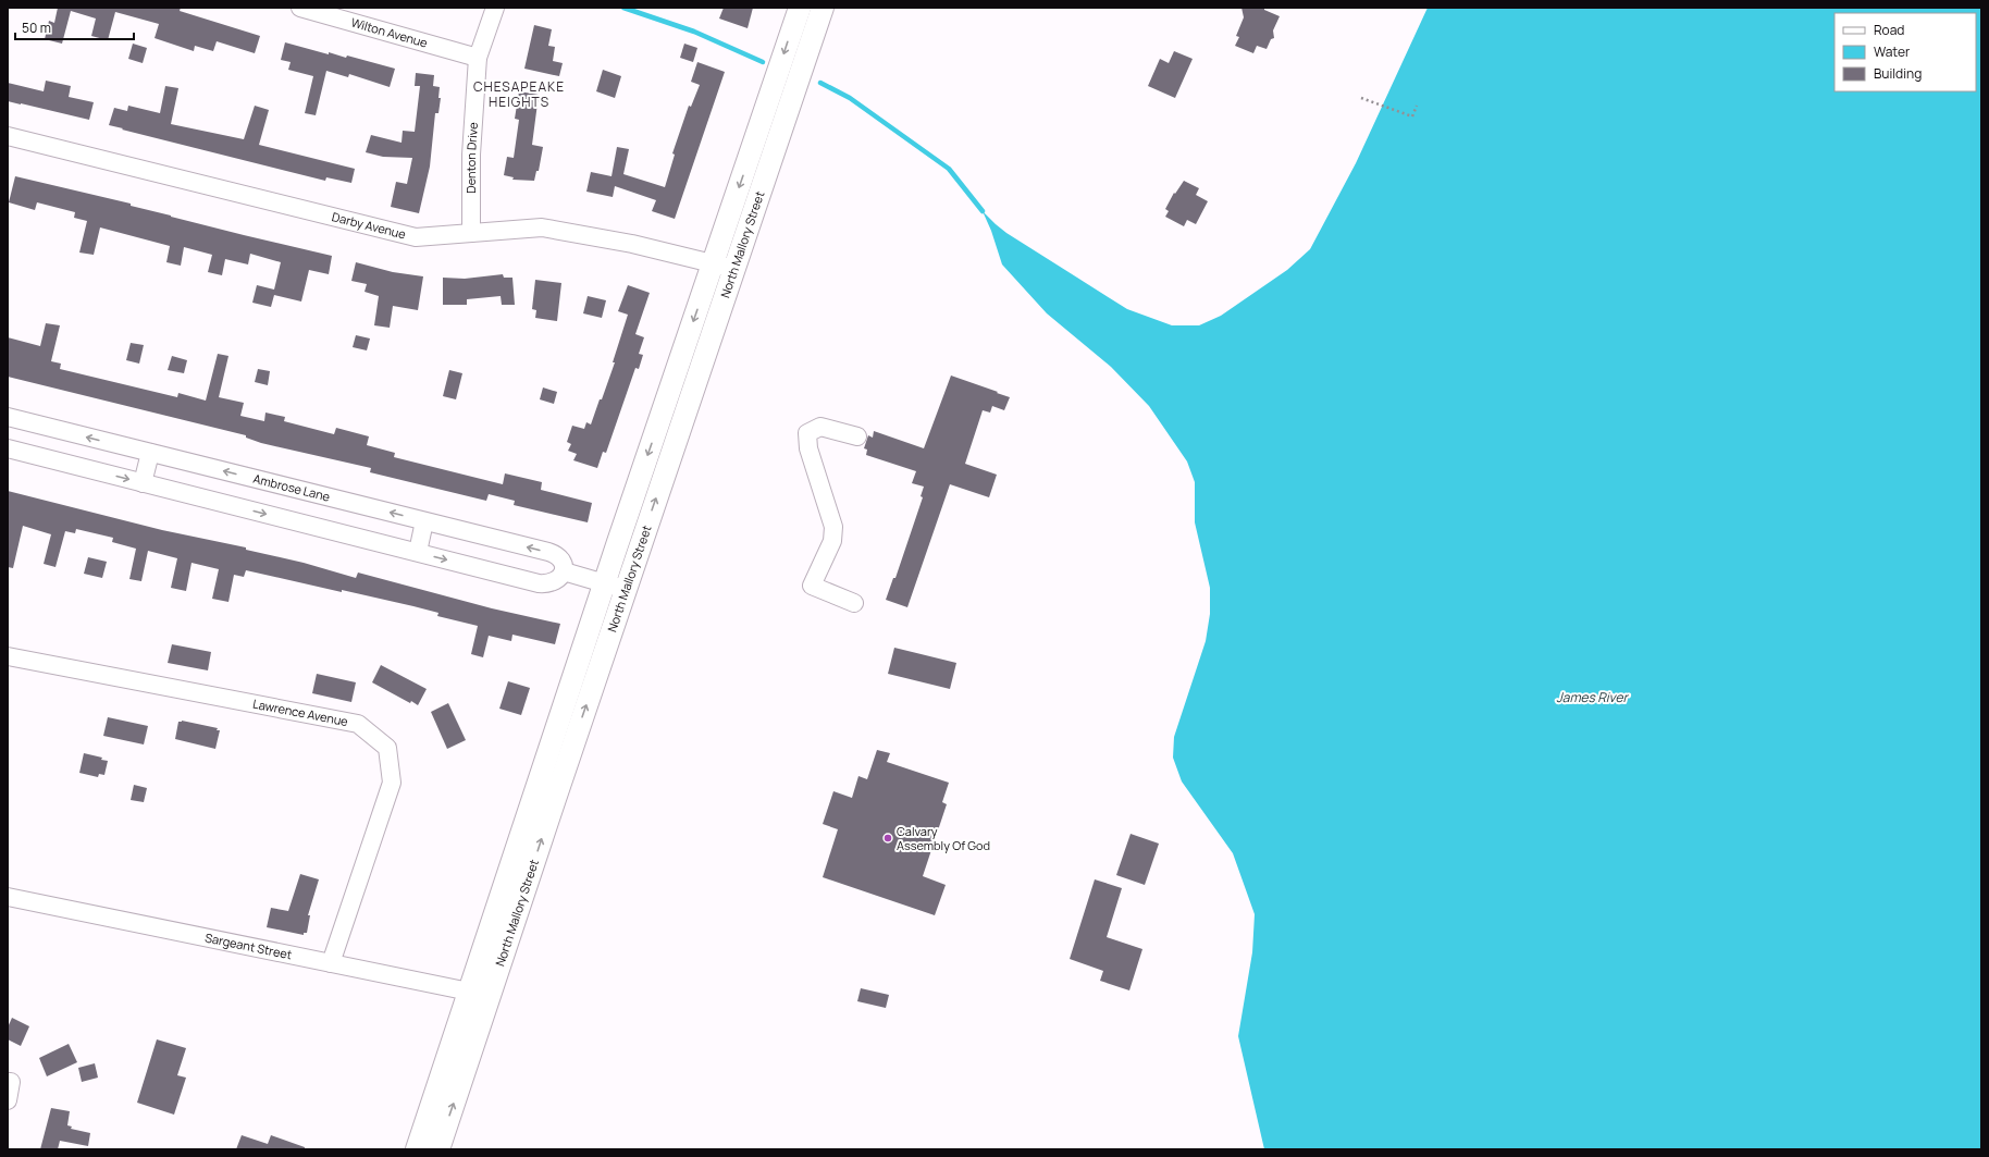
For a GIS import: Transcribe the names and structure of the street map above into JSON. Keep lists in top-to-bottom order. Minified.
{"streets":{"main road":["North Mallory Street"],"street":["Wilton Avenue","Denton Drive","Darby Avenue","Ambrose Lane","Lawrence Avenue","Sargeant Street"]},"crossings":[["Wilton Avenue","Denton Drive"],["Denton Drive","Darby Avenue"],["Darby Avenue","North Mallory Street"],["North Mallory Street","Sargeant Street"],["Lawrence Avenue","Sargeant Street"]],"districts":["CHESAPEAKE HEIGHTS"],"water":["James River"],"places":["Calvary Assembly Of God"],"legend":["Road","Water","Building"],"scale_bar":"50 m"}
